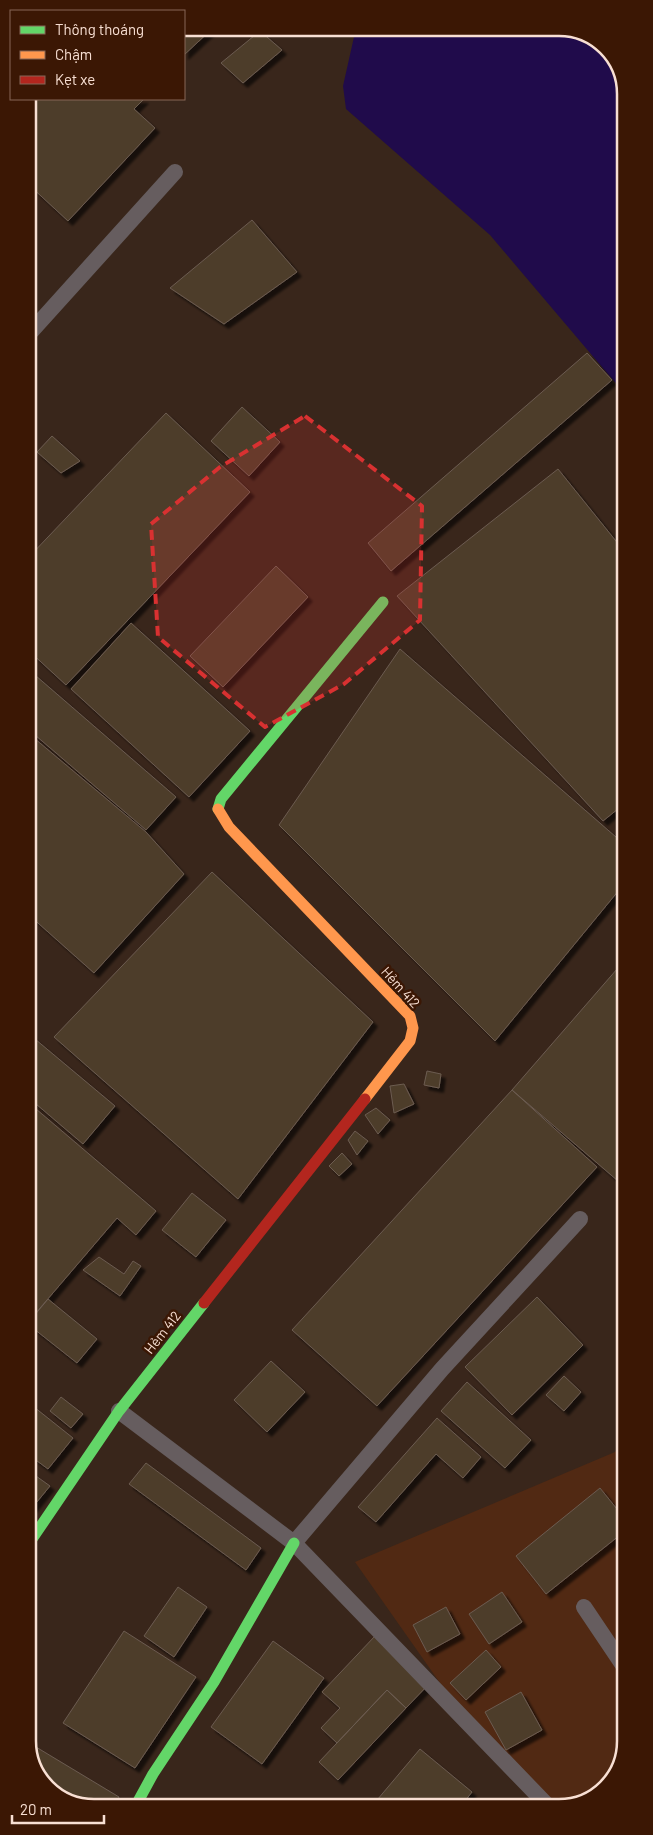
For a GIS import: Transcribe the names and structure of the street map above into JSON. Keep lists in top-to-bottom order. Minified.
{"streets":{"street":["Hẻm 412"]},"legend":["Thông thoáng","Chậm","Kẹt xe"],"scale_bar":"20 m"}
